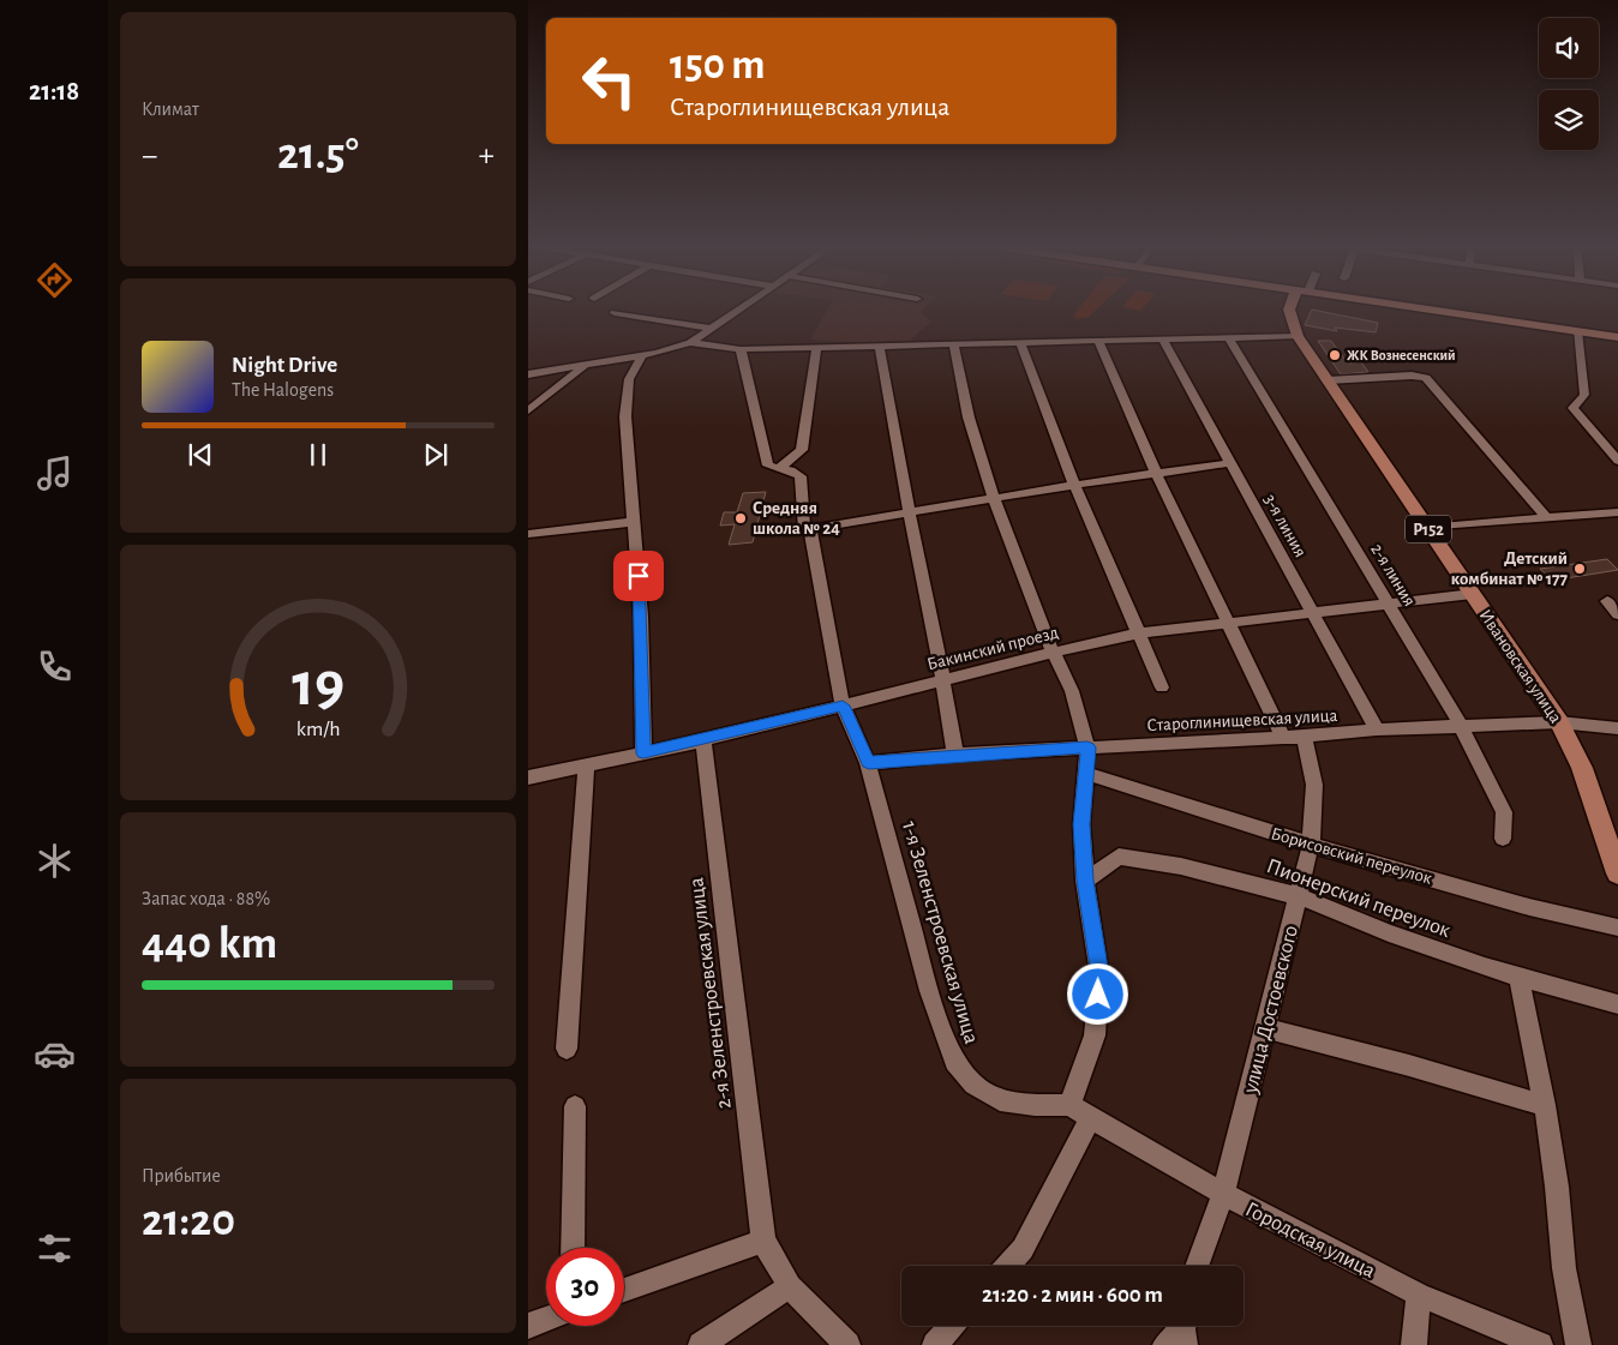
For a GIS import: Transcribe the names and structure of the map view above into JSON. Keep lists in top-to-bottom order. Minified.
{"streets":{"main road":["Р152","Ивановская улица"],"street":["3-я линия","2-я линия","Бакинский проезд","Староглинищевская улица","Борисовский переулок","Пионерский переулок","1-я Зеленстроевская улица","2-я Зеленстроевская улица","улица Достоевского","Городская улица"]},"crossings":[["3-я линия","Бакинский проезд"],["3-я линия","Староглинищевская улица"],["2-я линия","Бакинский проезд"],["2-я линия","Староглинищевская улица"],["Бакинский проезд","Ивановская улица"],["Бакинский проезд","1-я Зеленстроевская улица"],["Бакинский проезд","2-я Зеленстроевская улица"],["Ивановская улица","Староглинищевская улица"],["Староглинищевская улица","1-я Зеленстроевская улица"],["Староглинищевская улица","улица Достоевского"],["Борисовский переулок","улица Достоевского"],["Пионерский переулок","улица Достоевского"],["1-я Зеленстроевская улица","Городская улица"],["улица Достоевского","Городская улица"]],"places":["ЖК Вознесенский","Средняя школа № 24","Детский комбинат № 177"],"page":{"tabs":"21:18","tile":["Климат",["Запас хода · 88%","440 km"],["Прибытие","21:20"]],"turn":["150 m","Староглинищевская улица"],"heat":["−","21.5°","+"],"song":["Night Drive","The Halogens"],"limit":"30","trip":"21:20 · 2 мин · 600 m","gauge":["19","km/h"]}}
